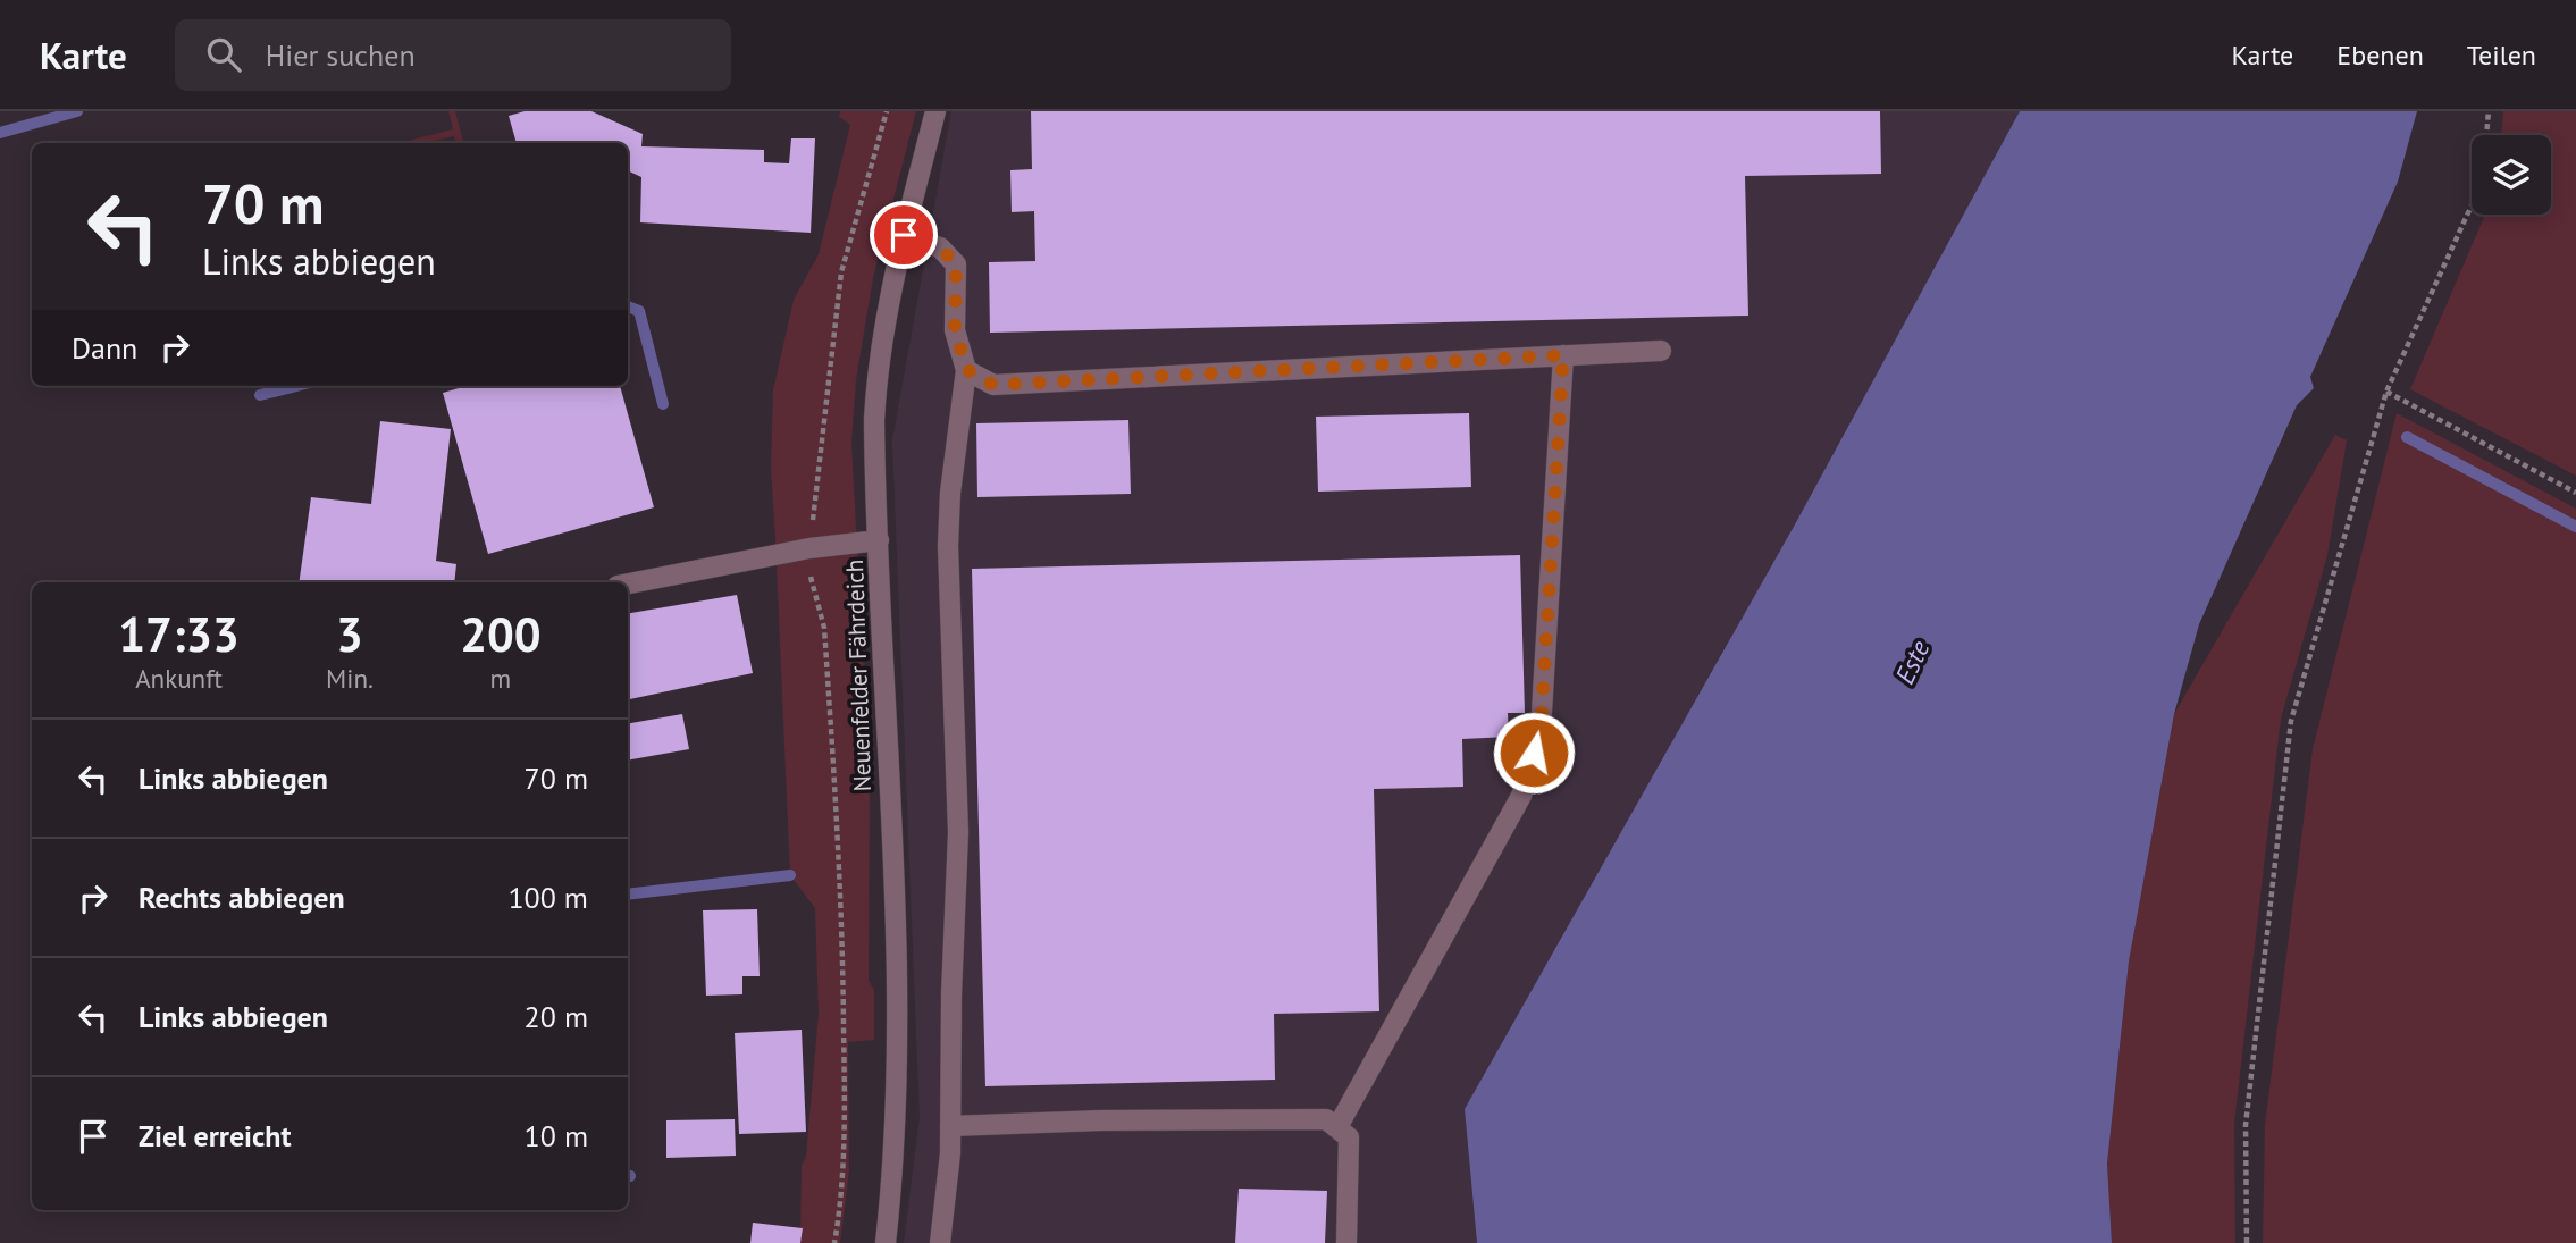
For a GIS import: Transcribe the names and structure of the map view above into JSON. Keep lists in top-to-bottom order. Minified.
{"streets":{"street":["Neuenfelder Fährdeich"]},"water":["Este"],"page":{"header":"Karte","search":"Hier suchen","nav":["Karte","Ebenen","Teilen"],"turn":["70 m","Links abbiegen"],"then":"Dann","eta":["17:33","Ankunft","3","Min.","200","m"],"list":[{"name":"Links abbiegen","value":"70 m"},{"name":"Rechts abbiegen","value":"100 m"},{"name":"Links abbiegen","value":"20 m"},{"name":"Ziel erreicht","value":"10 m"}]}}
